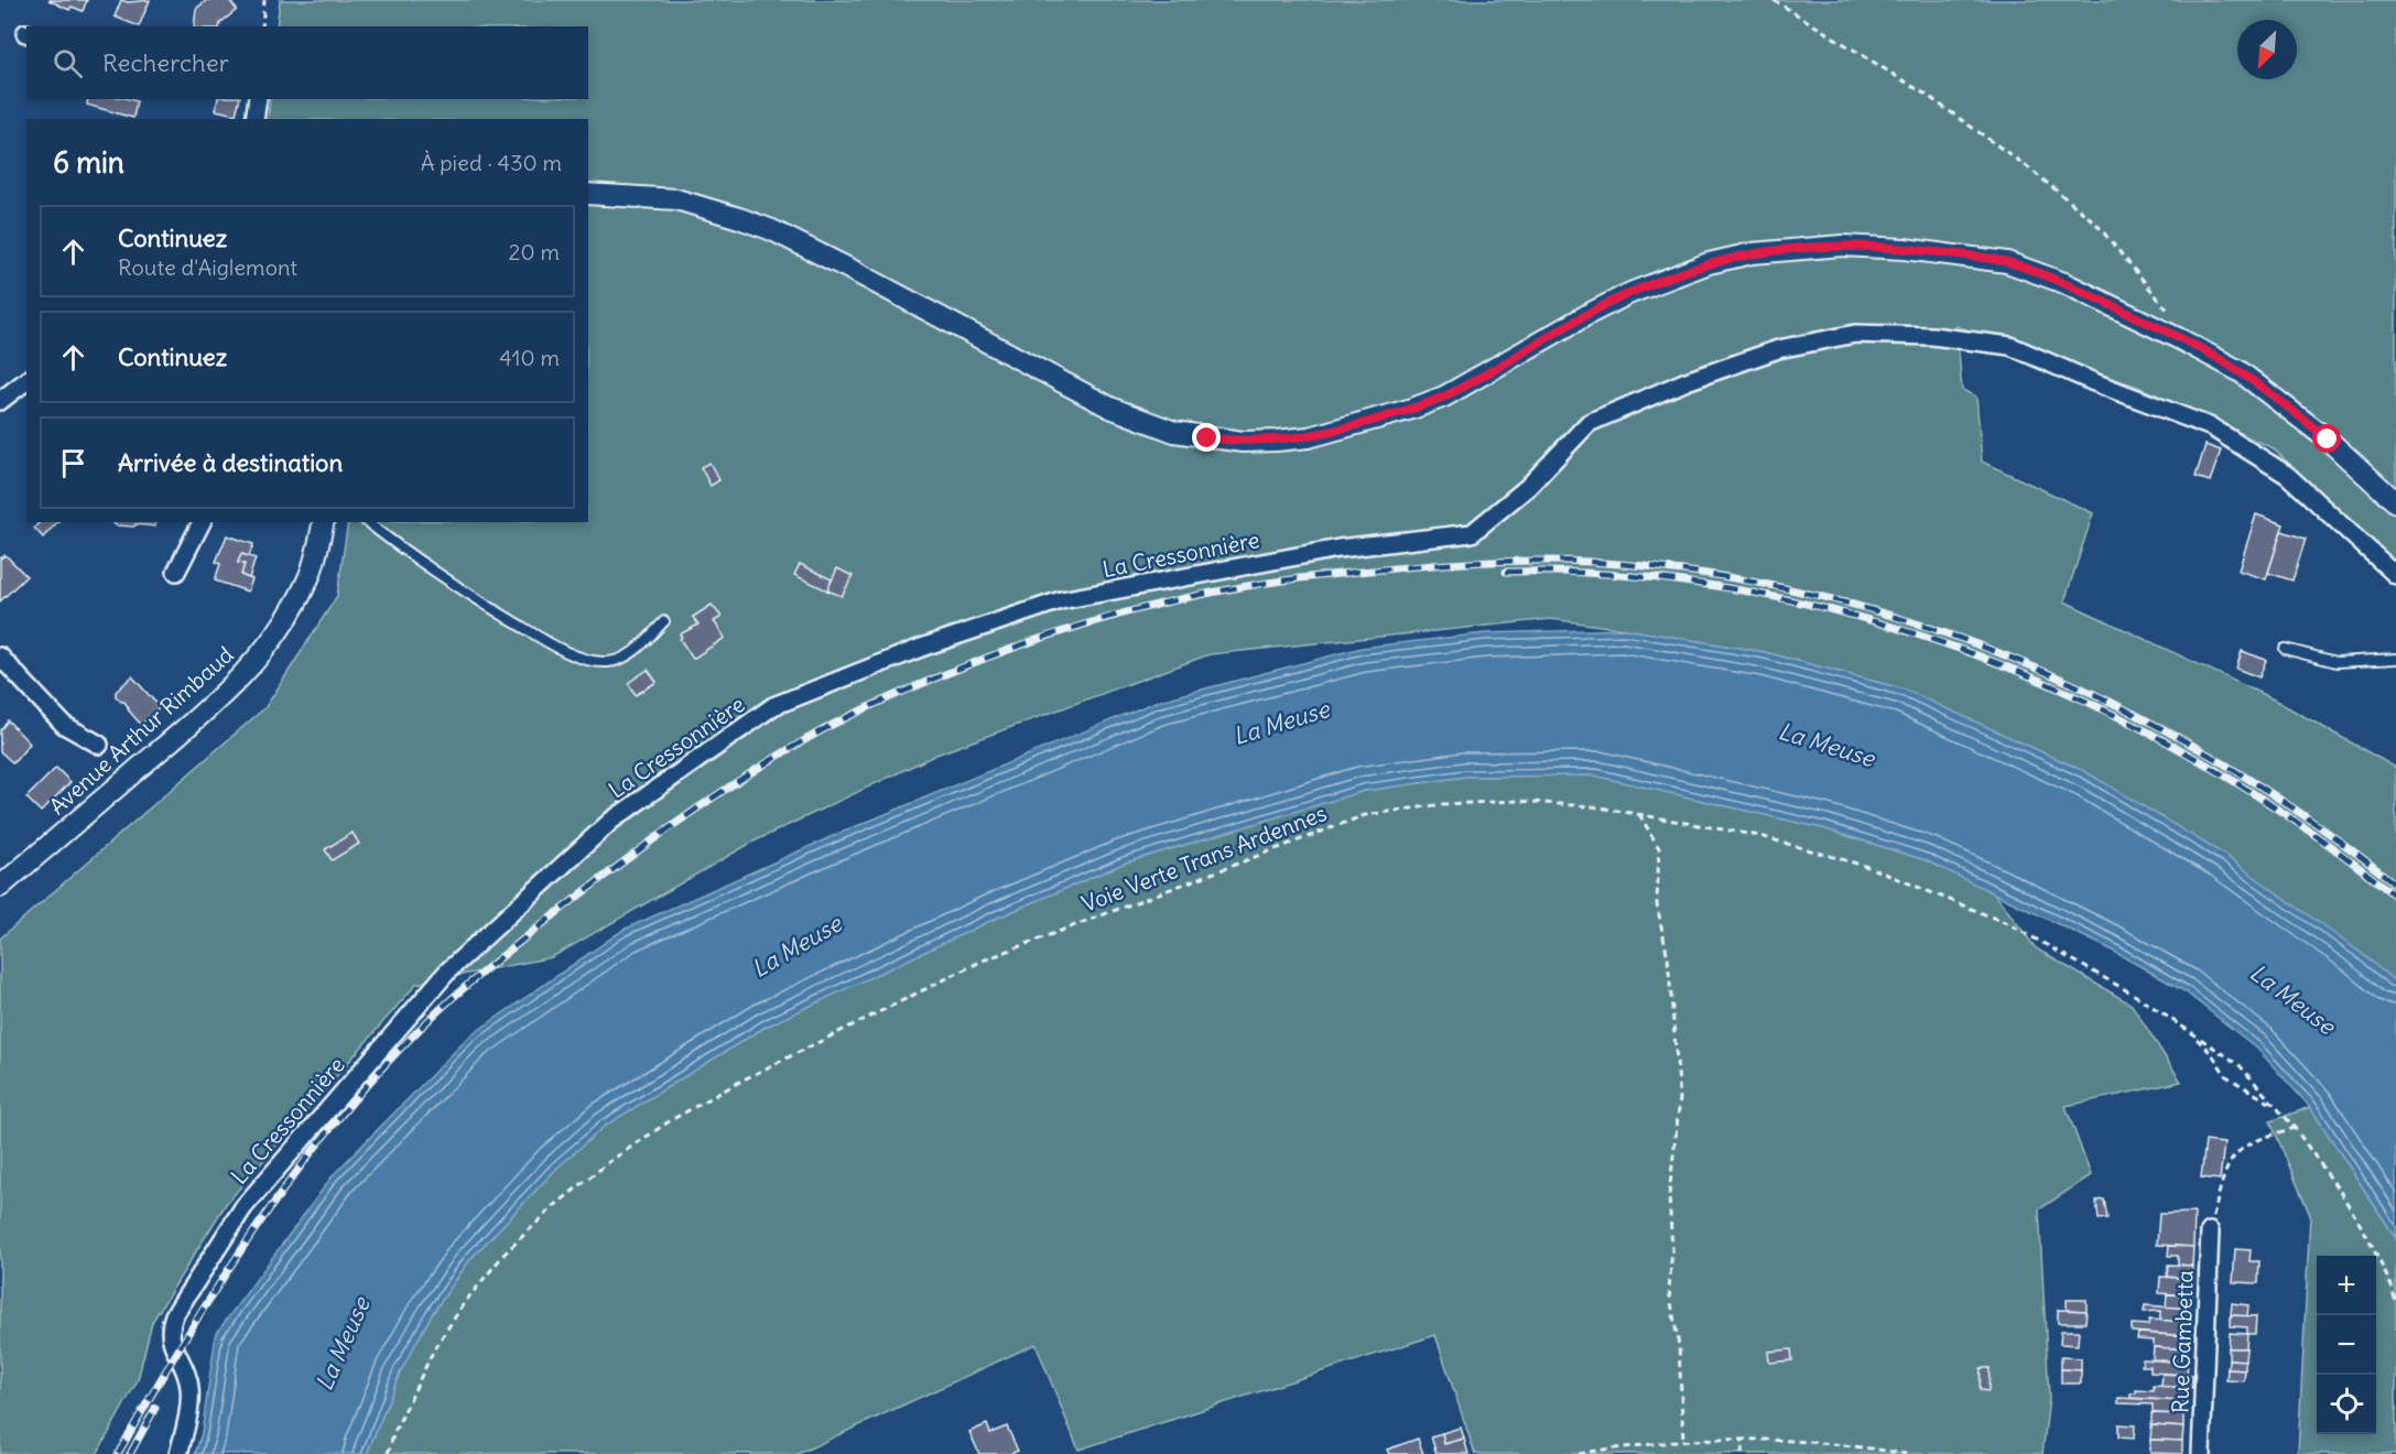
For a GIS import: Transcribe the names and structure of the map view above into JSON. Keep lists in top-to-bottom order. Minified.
{"streets":{"street":["La Cressonnière","Avenue Arthur Rimbaud","Rue Gambetta"],"path":["Voie Verte Trans Ardennes"]},"water":["La Meuse"],"north":"bottom left","page":{"search":"Rechercher","heading":["6 min","À pied · 430 m"],"list":[["Continuez","Route d'Aiglemont","20 m"],["Continuez","410 m"],"Arrivée à destination"],"map_buttons":["+","−"]}}
